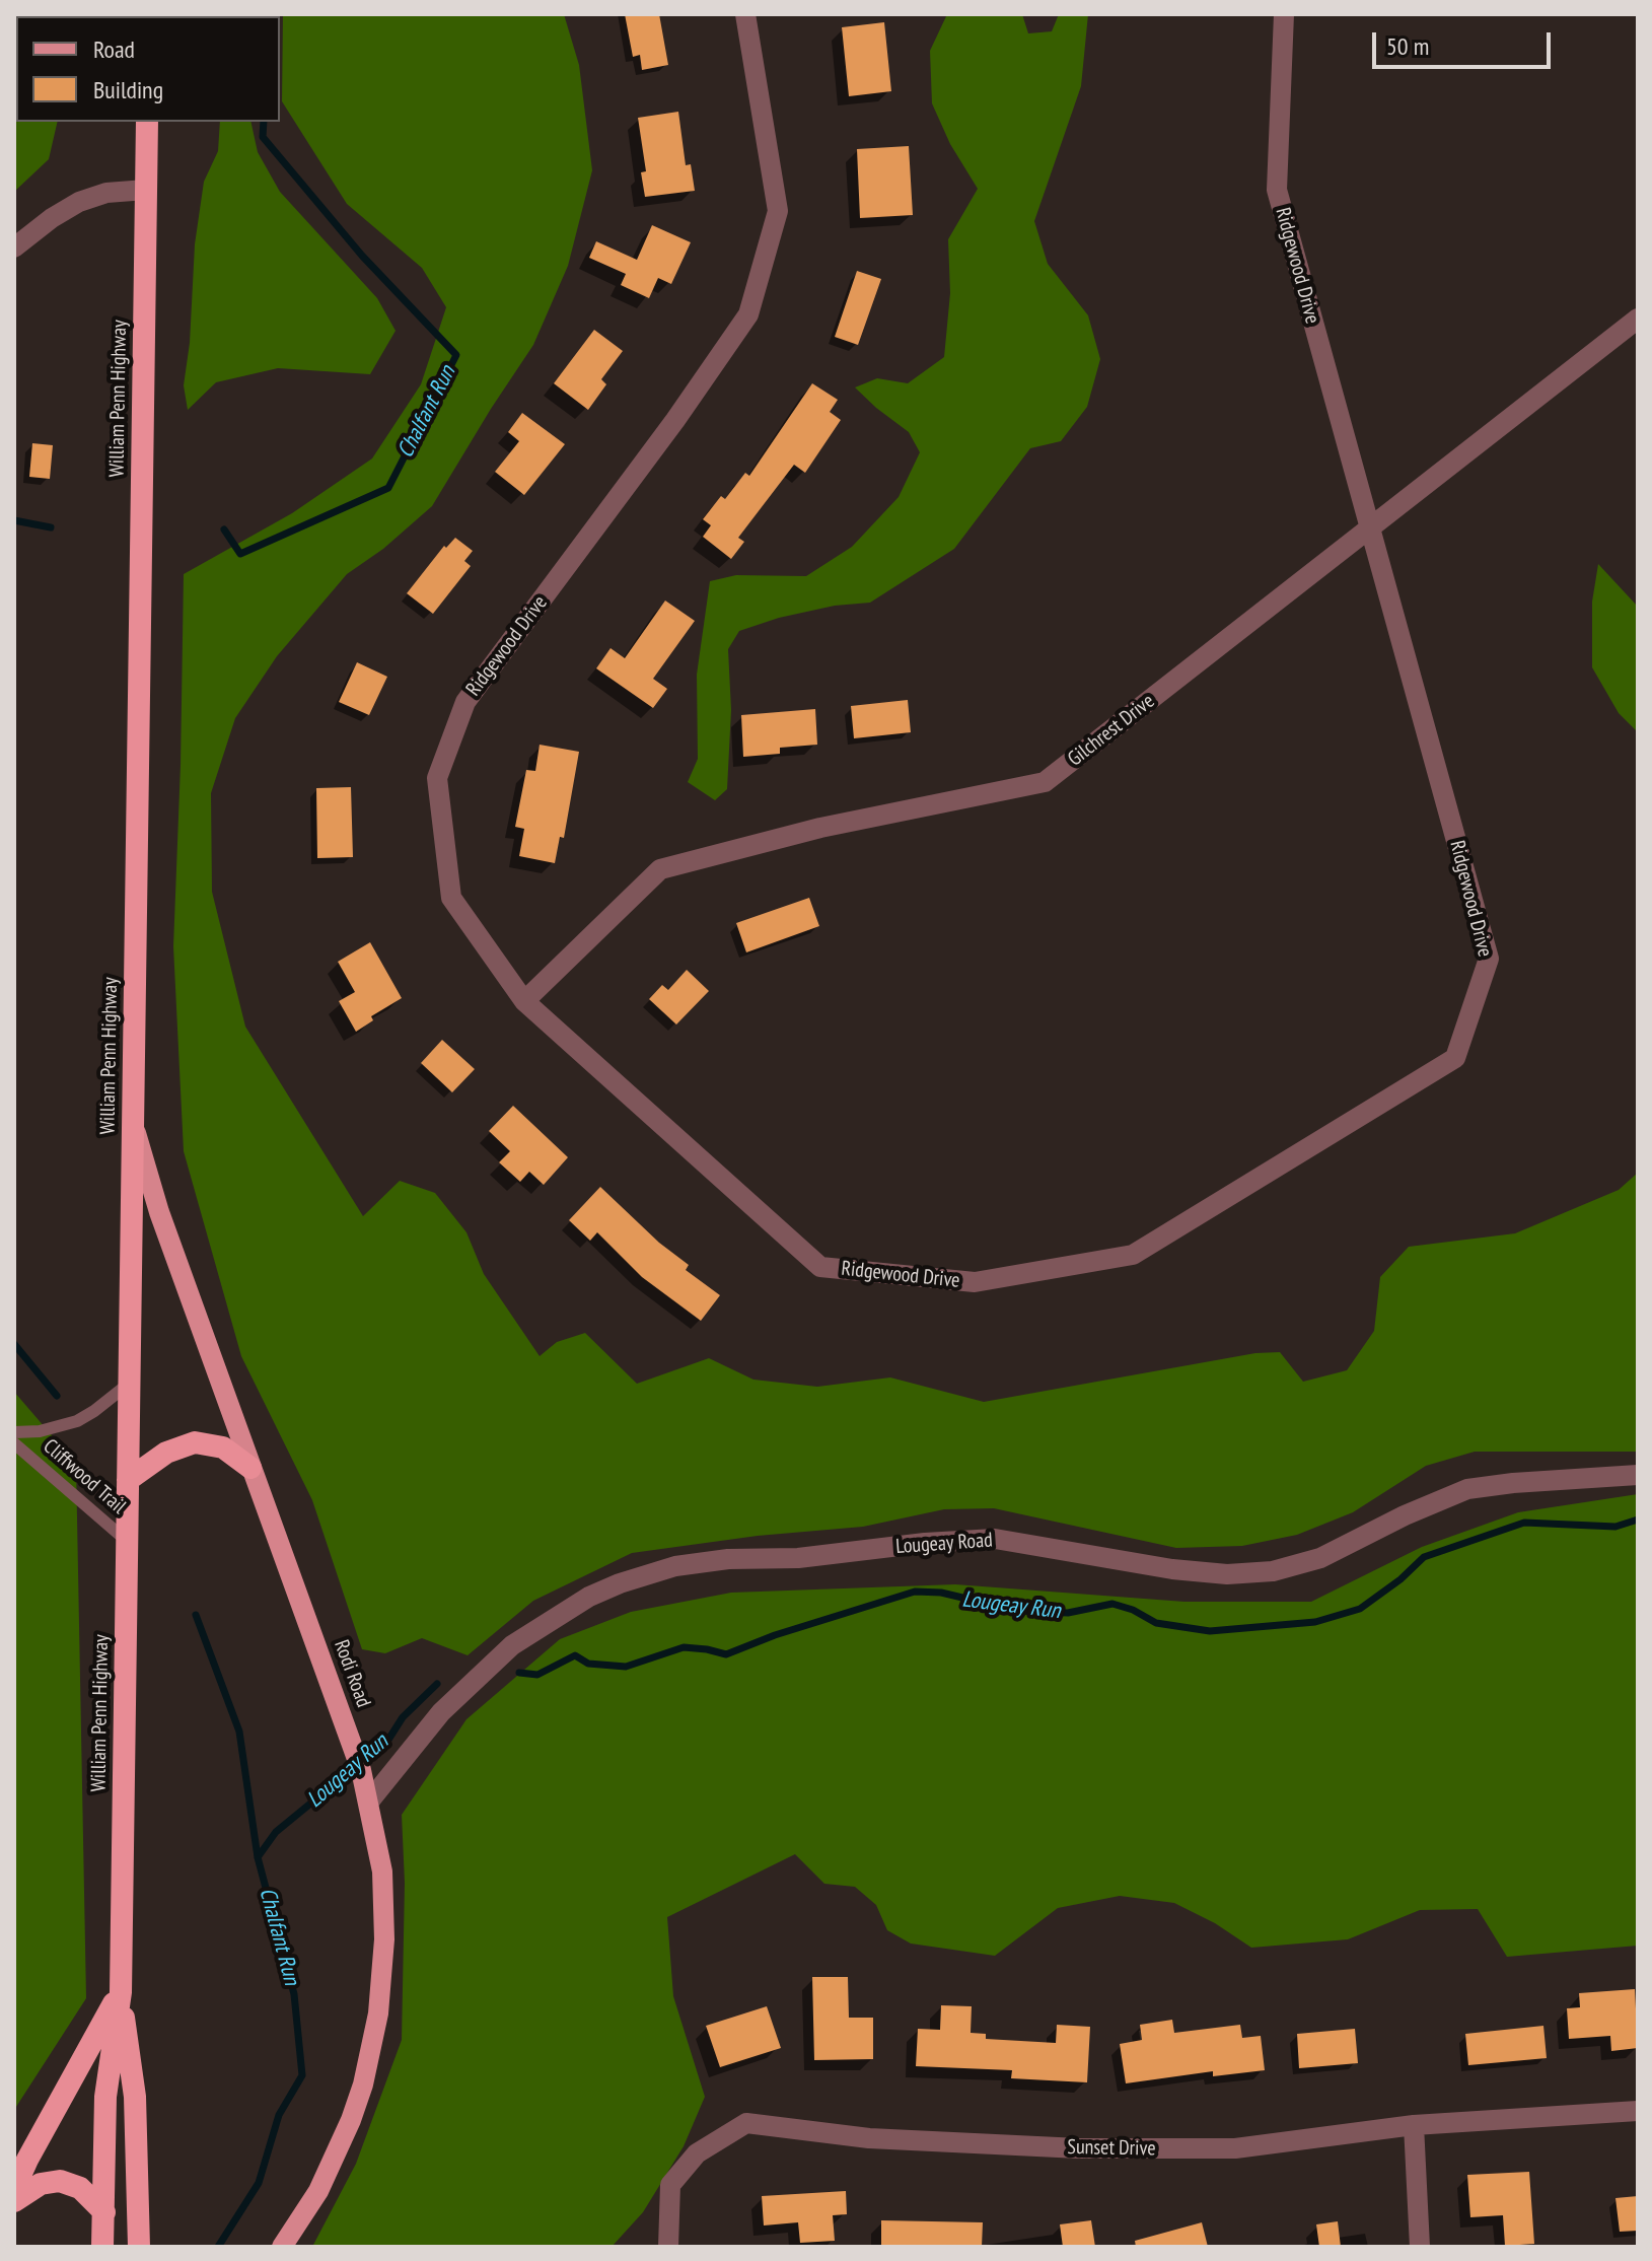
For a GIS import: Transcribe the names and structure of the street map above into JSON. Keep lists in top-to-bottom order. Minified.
{"streets":{"highway":["William Penn Highway"],"main road":["Rodi Road"],"street":["Ridgewood Drive","Gilchrest Drive","Lougeay Road","Sunset Drive"],"lane":["Cliffwood Trail"]},"crossings":[["Ridgewood Drive","Gilchrest Drive"],["William Penn Highway","Cliffwood Trail"],["William Penn Highway","Rodi Road"],["Lougeay Road","Rodi Road"]],"water":["Chalfant Run","Lougeay Run"],"legend":["Road","Building"],"scale_bar":"50 m"}
